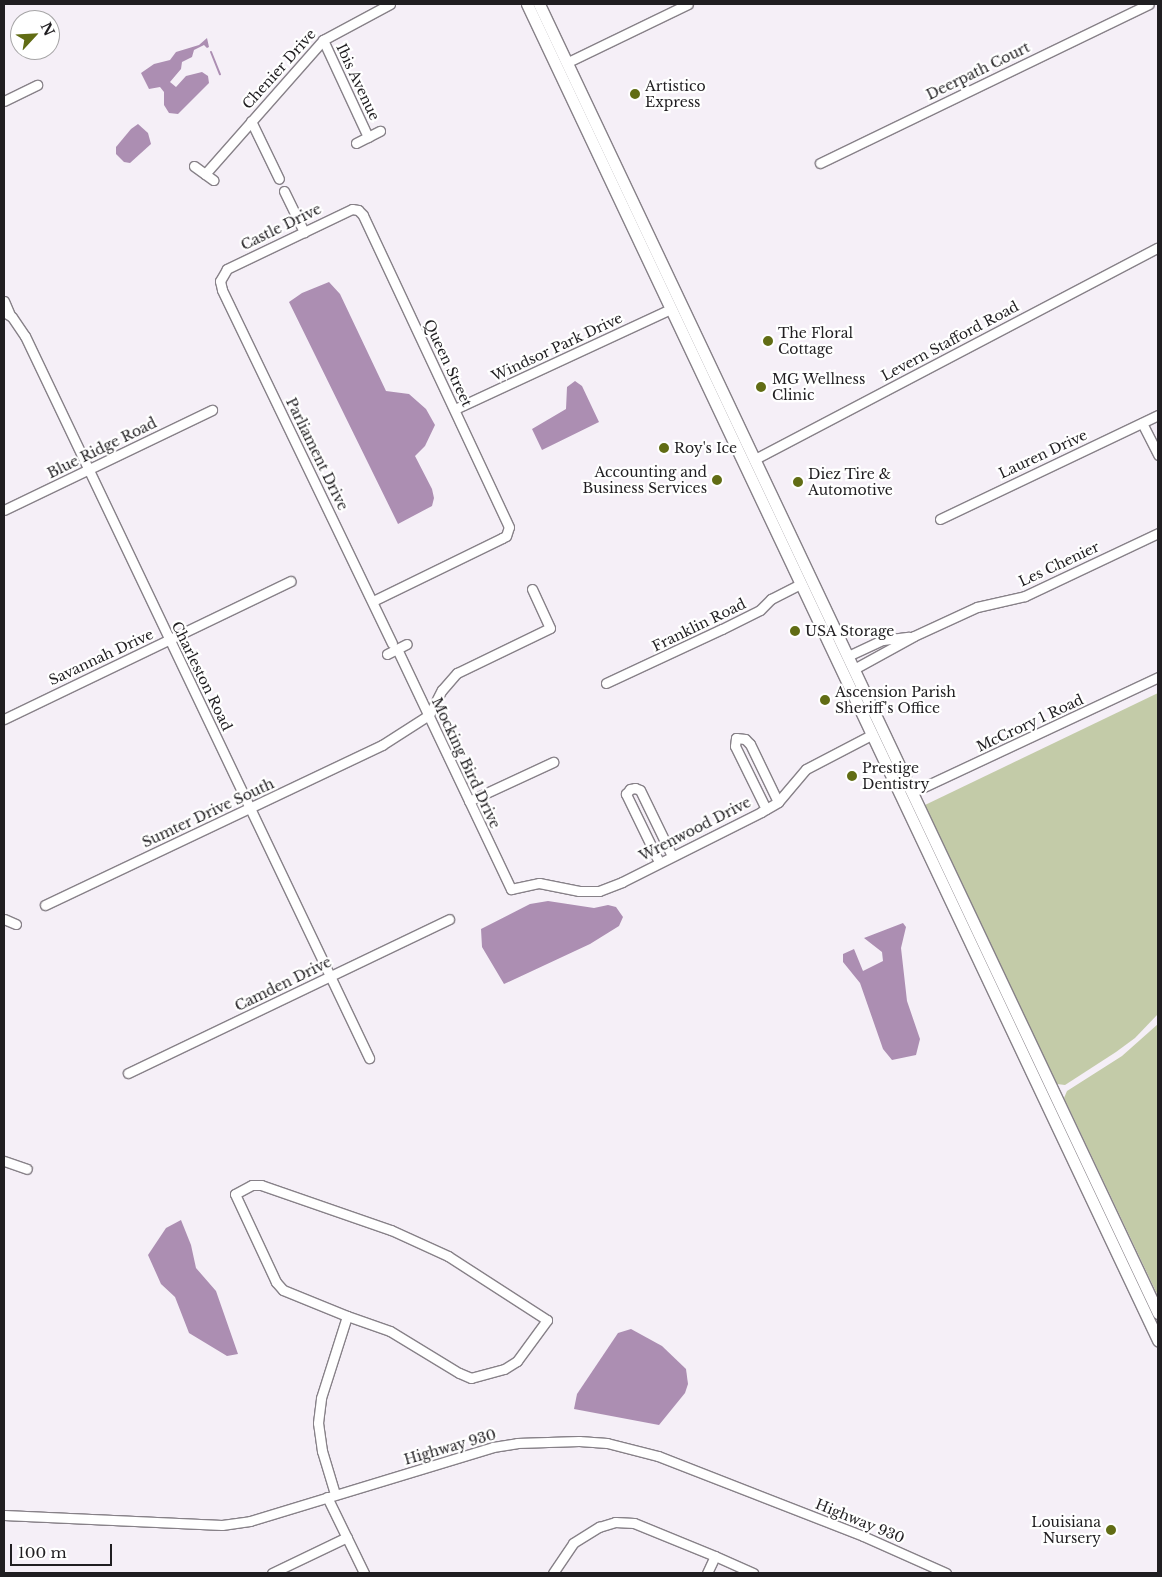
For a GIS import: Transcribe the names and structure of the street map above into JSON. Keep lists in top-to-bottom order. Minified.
{"streets":{"street":["Chenier Drive","Deerpath Court","Ibis Avenue","Castle Drive","Levern Stafford Road","Windsor Park Drive","Queen Street","Blue Ridge Road","Parliament Drive","Lauren Drive","Les Chenier","Franklin Road","Savannah Drive","Charleston Road","McCrory 1 Road","Mocking Bird Drive","Sumter Drive South","Wrenwood Drive","Camden Drive","Highway 930"]},"crossings":[["Chenier Drive","Ibis Avenue"],["Castle Drive","Queen Street"],["Castle Drive","Parliament Drive"],["Windsor Park Drive","Queen Street"],["Queen Street","Parliament Drive"],["Blue Ridge Road","Charleston Road"],["Parliament Drive","Mocking Bird Drive"],["Savannah Drive","Charleston Road"],["Charleston Road","Sumter Drive South"],["Charleston Road","Camden Drive"],["Mocking Bird Drive","Sumter Drive South"],["Mocking Bird Drive","Wrenwood Drive"]],"places":["Artistico Express","The Floral Cottage","MG Wellness Clinic","Roy's Ice","Accounting and Business Services","Diez Tire & Automotive","USA Storage","Ascension Parish Sheriff's Office","Prestige Dentistry","Louisiana Nursery"],"scale_bar":"100 m","north":"top right"}
